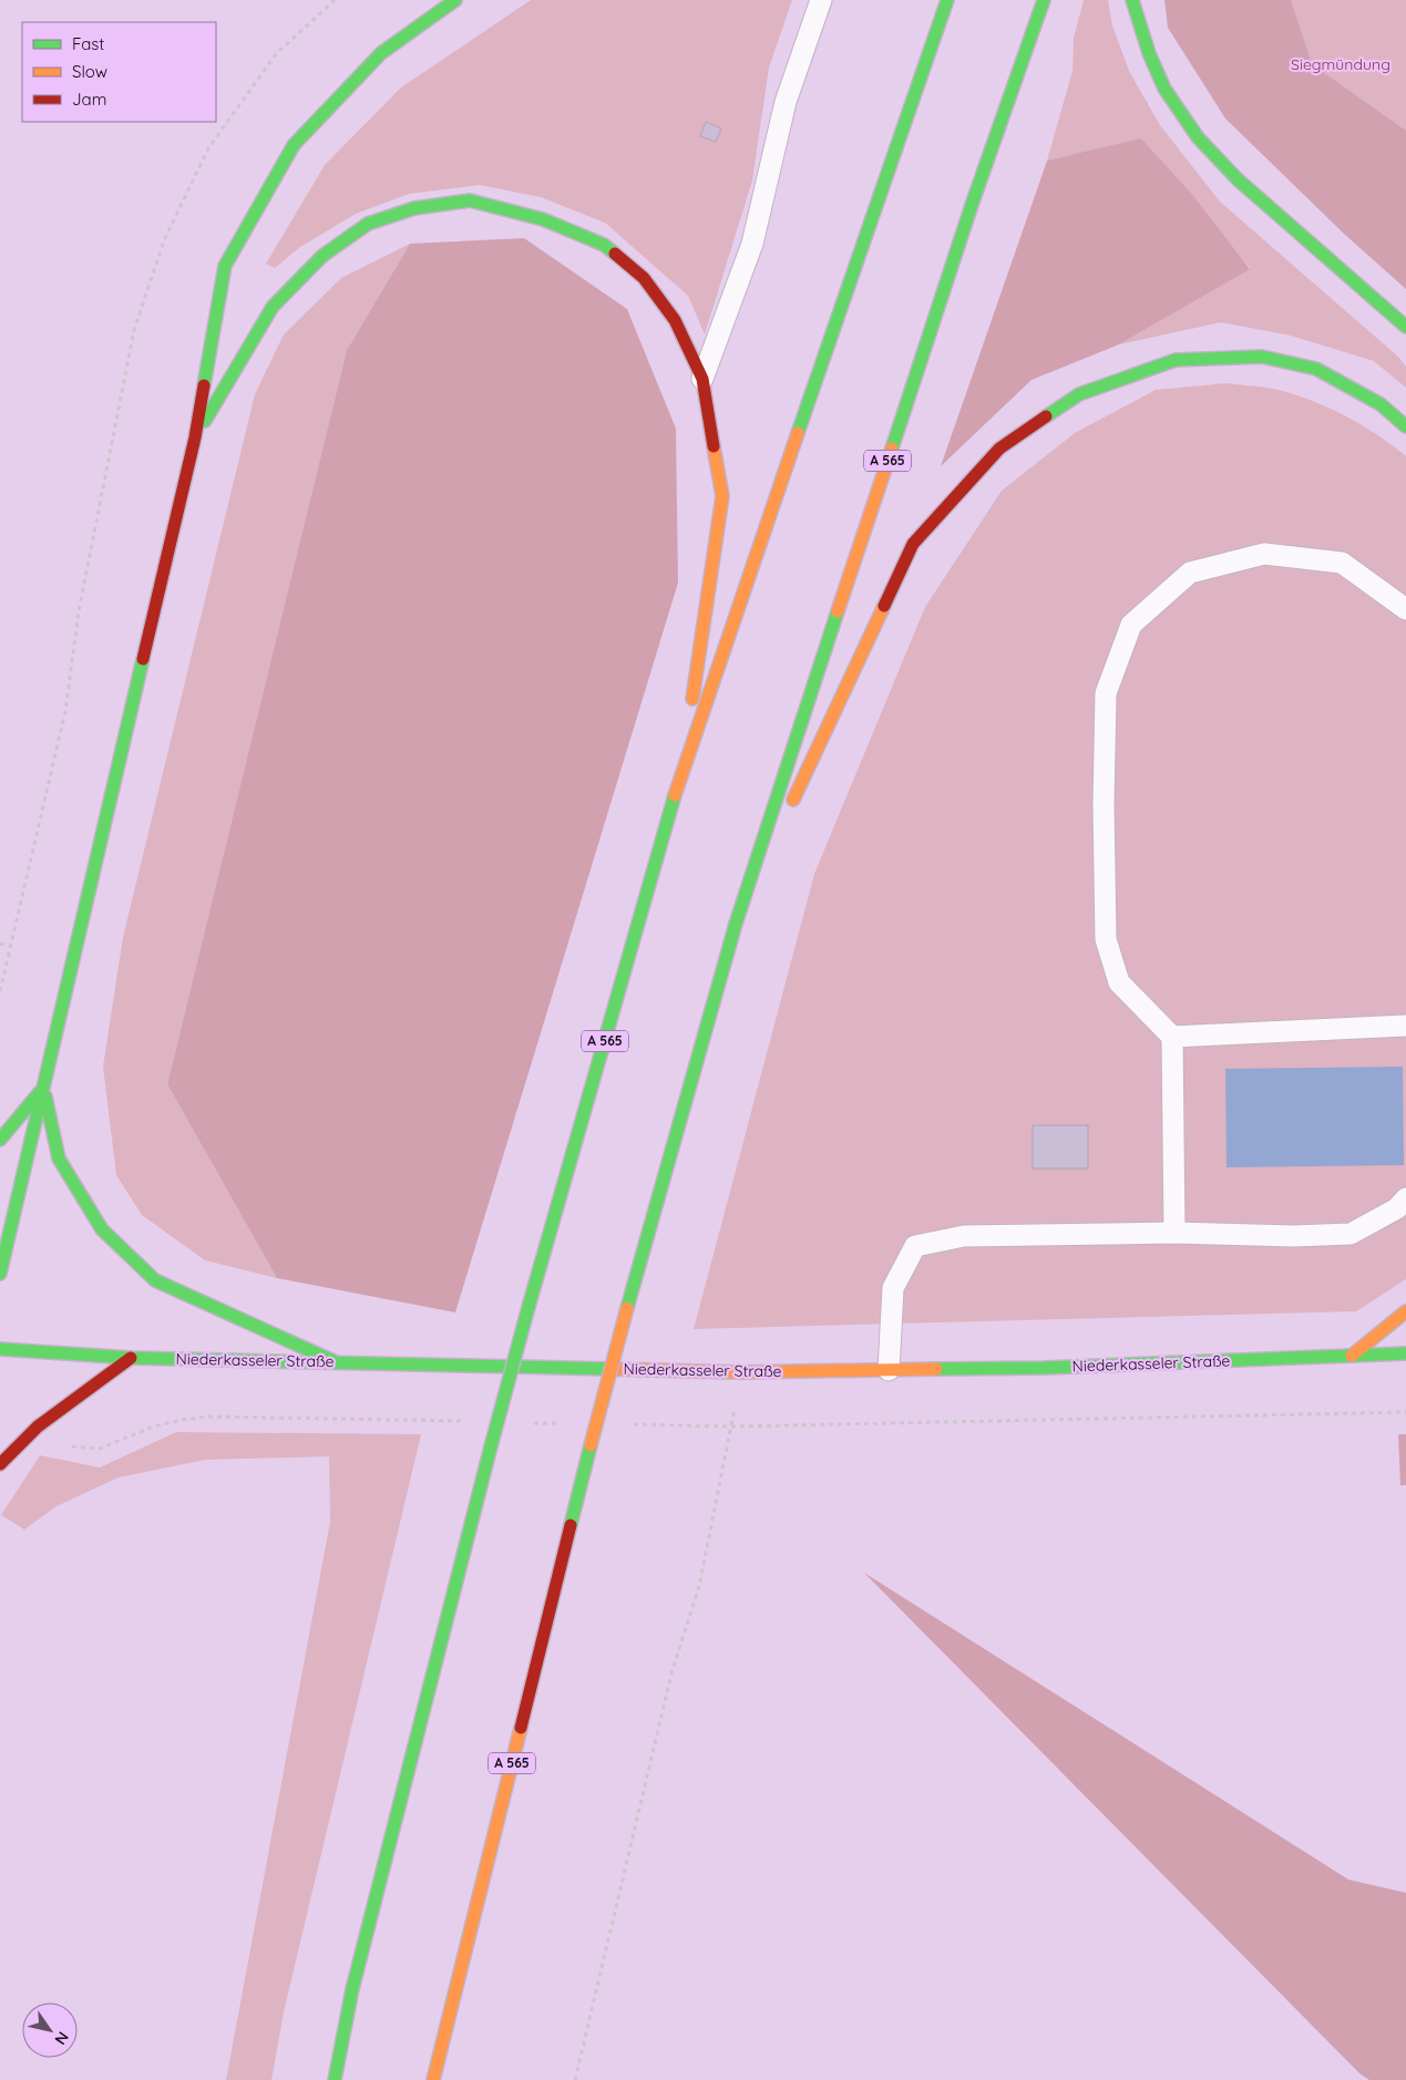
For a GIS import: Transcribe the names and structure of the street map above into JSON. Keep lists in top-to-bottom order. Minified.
{"streets":{"main road":["A 565","Niederkasseler Straße"]},"parks":["Siegmündung"],"legend":["Fast","Slow","Jam"],"north":"bottom right"}
